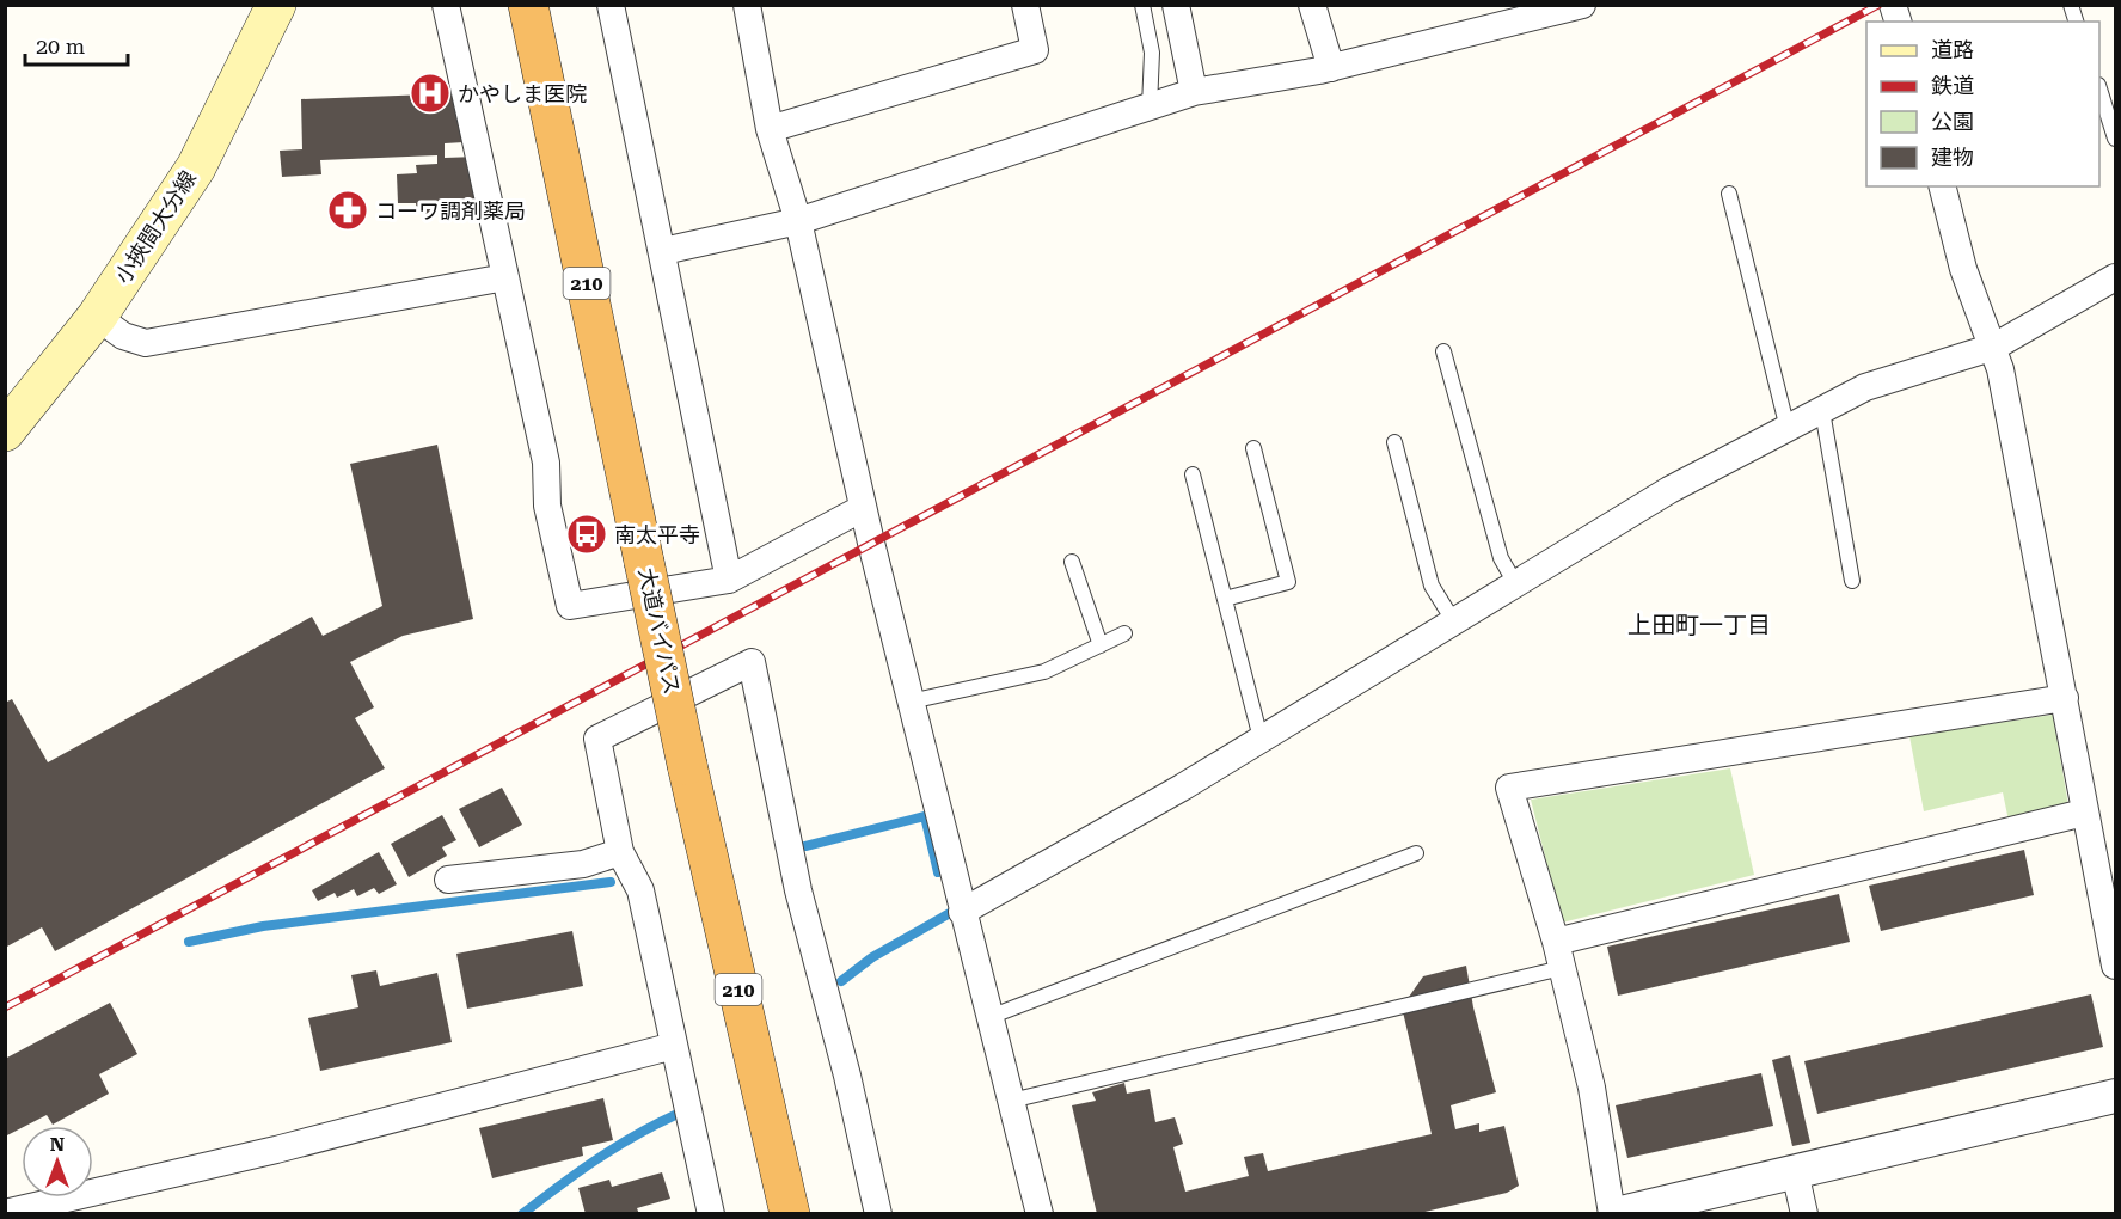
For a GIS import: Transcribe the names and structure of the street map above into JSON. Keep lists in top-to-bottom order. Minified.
{"streets":{"highway":["210","大道バイパス"],"main road":["小挾間大分線"]},"districts":["上田町一丁目"],"places":{"hospital":["かやしま医院"],"pharmacy":["コーワ調剤薬局"],"bus stop":["南太平寺"]},"legend":["道路","鉄道","公園","建物"],"scale_bar":"20 m","north":"top"}
